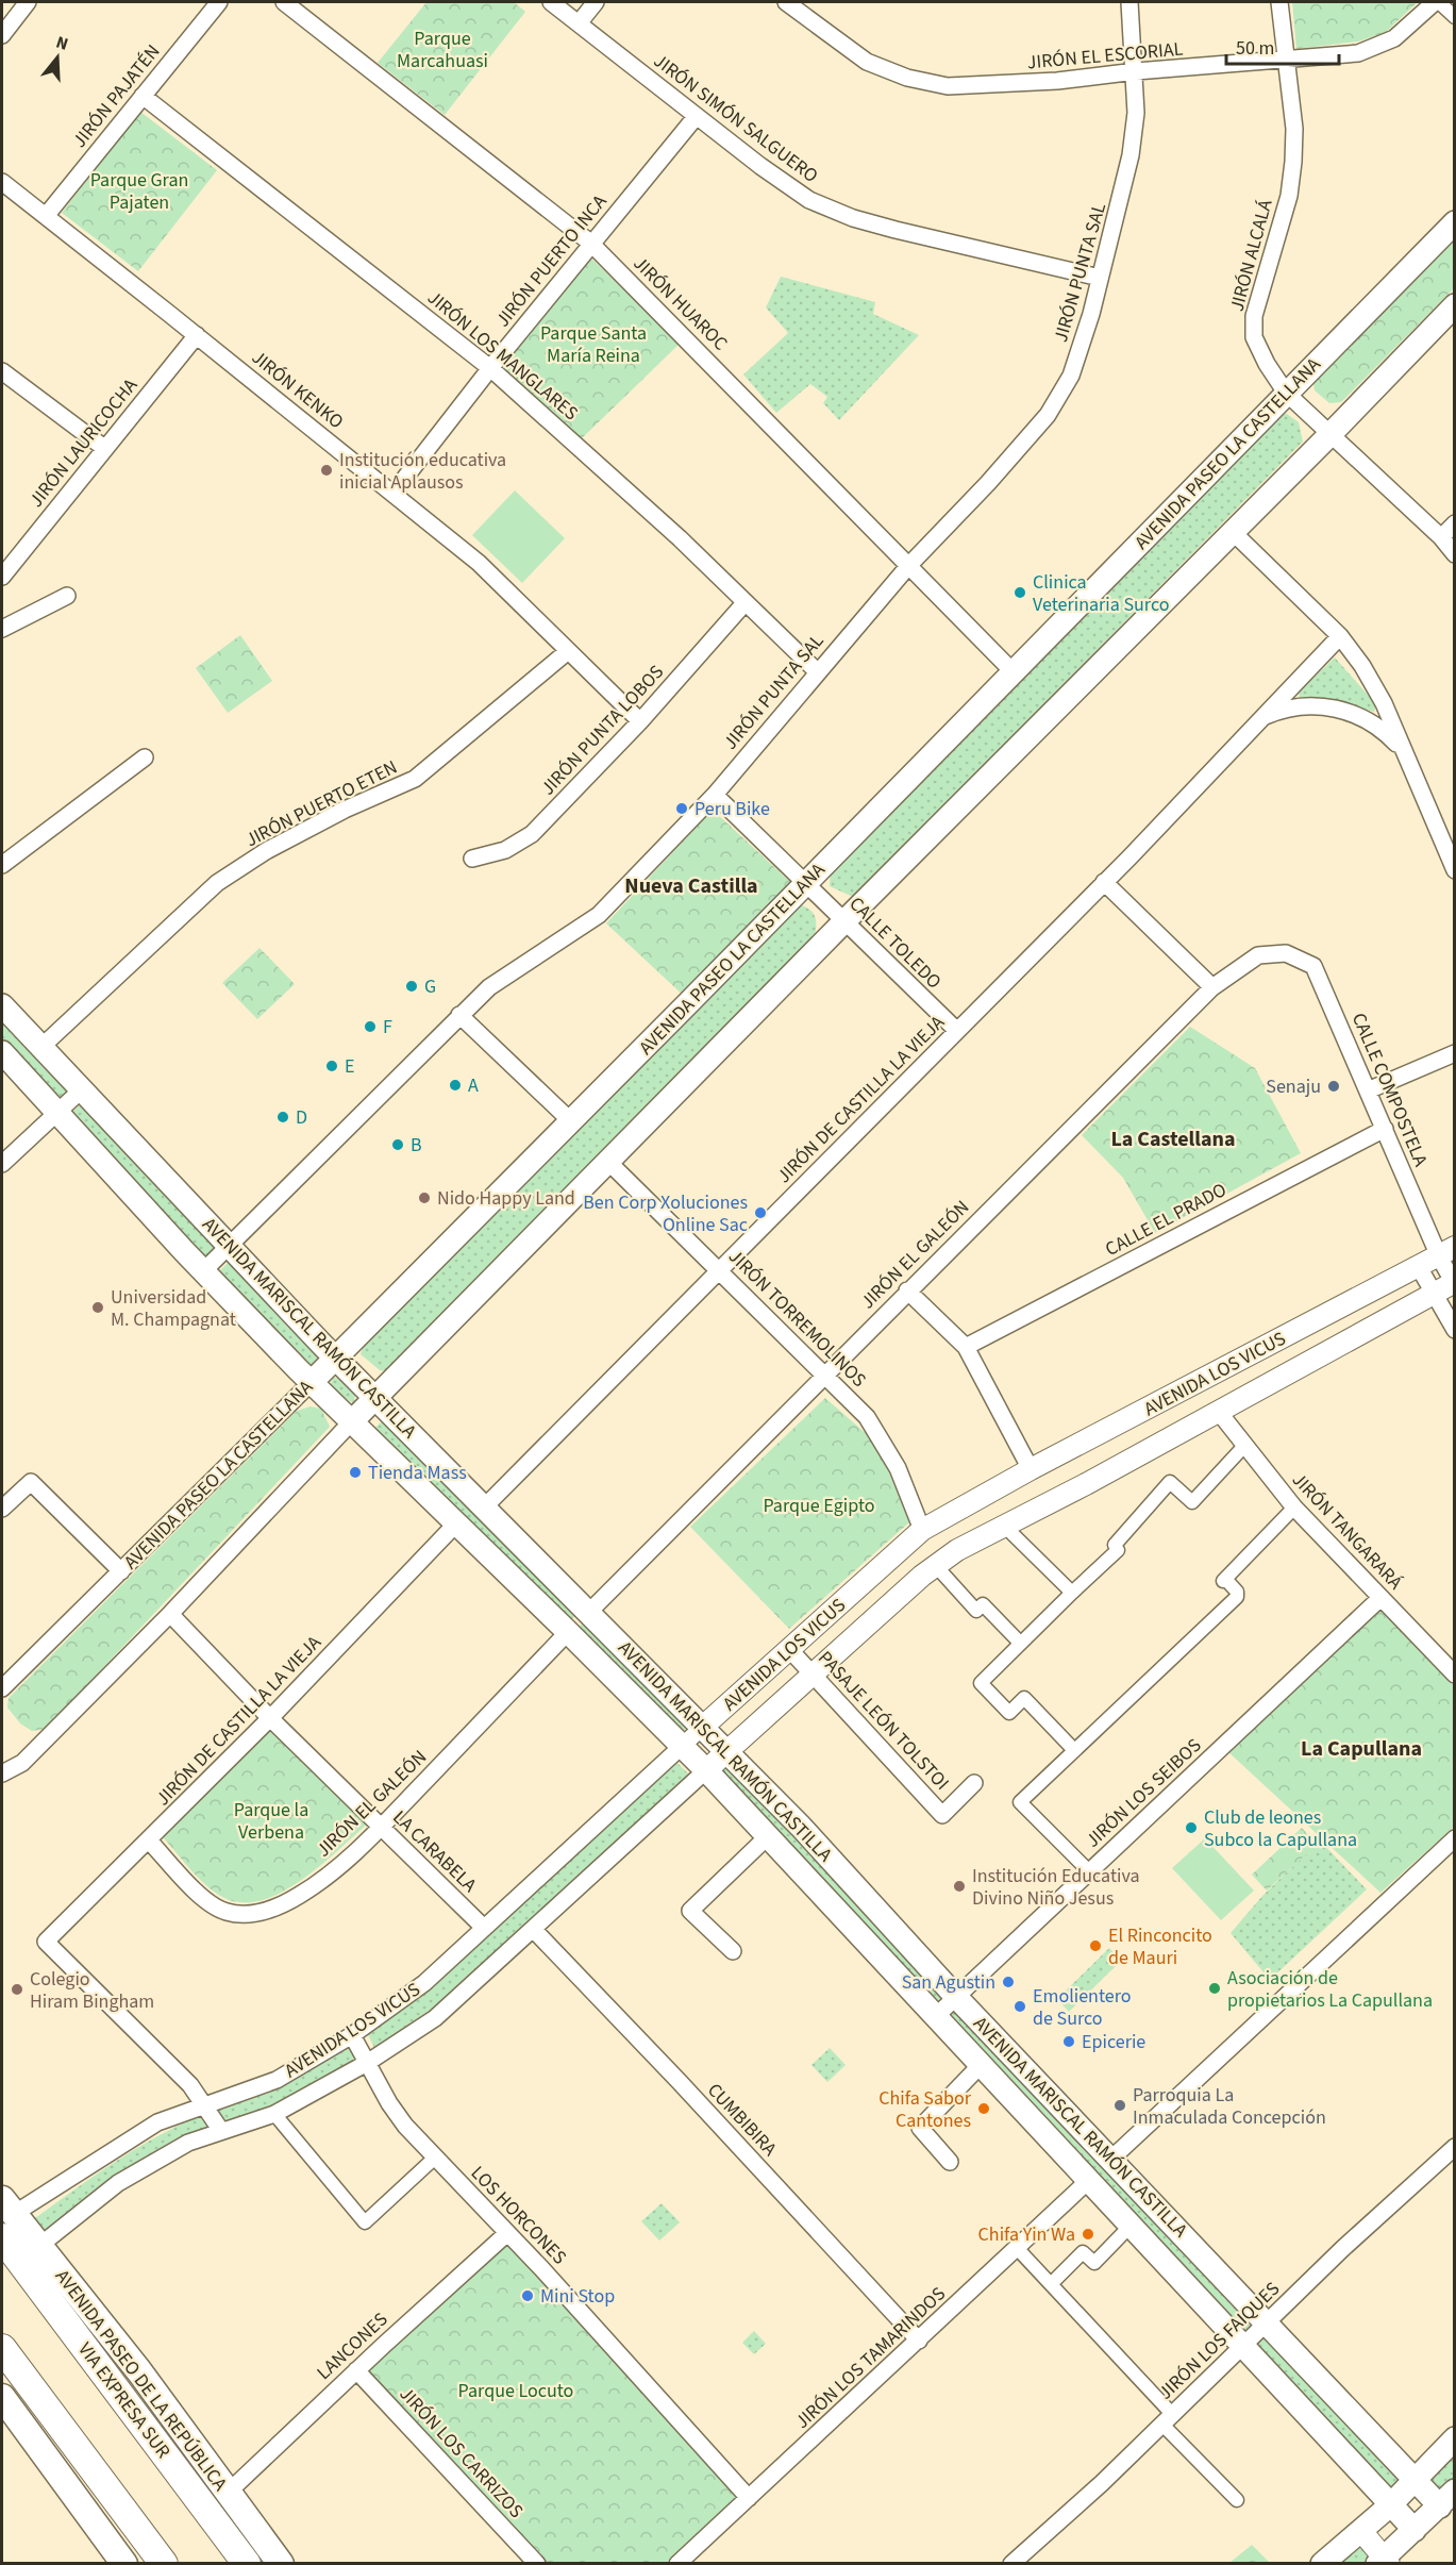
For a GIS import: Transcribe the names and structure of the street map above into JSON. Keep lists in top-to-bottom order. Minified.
{"streets":{"highway":["VIA EXPRESA SUR"],"main road":["AVENIDA PASEO LA CASTELLANA","AVENIDA MARISCAL RAMÓN CASTILLA","AVENIDA PASEO DE LA REPÚBLICA"],"street":["JIRÓN EL ESCORIAL","JIRÓN PAJATÉN","JIRÓN SIMÓN SALGUERO","JIRÓN ALCALÁ","JIRÓN PUERTO INCA","JIRÓN PUNTA SAL","JIRÓN HUAROC","JIRÓN LOS MANGLARES","JIRÓN KENKO","JIRÓN LAURICOCHA","JIRÓN PUNTA LOBOS","JIRÓN PUERTO ETEN","CALLE TOLEDO","CALLE COMPOSTELA","JIRÓN DE CASTILLA LA VIEJA","CALLE EL PRADO","JIRÓN EL GALEÓN","JIRÓN TORREMOLINOS","AVENIDA LOS VICUS","JIRÓN TANGARARÁ","PASAJE LEÓN TOLSTOI","JIRÓN LOS SEIBOS","LA CARABELA","CUMBIBIRA","LOS HORCONES","JIRÓN LOS FAIQUES","LANCONES","JIRÓN LOS TAMARINDOS","JIRÓN LOS CARRIZOS"]},"crossings":[["JIRÓN EL ESCORIAL","JIRÓN ALCALÁ"],["JIRÓN EL ESCORIAL","JIRÓN PUNTA SAL"],["JIRÓN PAJATÉN","JIRÓN LOS MANGLARES"],["JIRÓN PAJATÉN","JIRÓN KENKO"],["JIRÓN SIMÓN SALGUERO","JIRÓN PUERTO INCA"],["JIRÓN SIMÓN SALGUERO","JIRÓN PUNTA SAL"],["JIRÓN ALCALÁ","AVENIDA PASEO LA CASTELLANA"],["JIRÓN PUERTO INCA","JIRÓN HUAROC"],["JIRÓN PUERTO INCA","JIRÓN LOS MANGLARES"],["JIRÓN PUERTO INCA","JIRÓN KENKO"],["JIRÓN PUNTA SAL","JIRÓN HUAROC"],["JIRÓN PUNTA SAL","JIRÓN LOS MANGLARES"],["JIRÓN PUNTA SAL","CALLE TOLEDO"],["JIRÓN PUNTA SAL","AVENIDA MARISCAL RAMÓN CASTILLA"],["JIRÓN HUAROC","AVENIDA PASEO LA CASTELLANA"],["JIRÓN LOS MANGLARES","JIRÓN PUNTA LOBOS"],["JIRÓN KENKO","JIRÓN LAURICOCHA"],["JIRÓN KENKO","JIRÓN PUNTA LOBOS"],["JIRÓN KENKO","JIRÓN PUERTO ETEN"],["AVENIDA PASEO LA CASTELLANA","CALLE TOLEDO"],["AVENIDA PASEO LA CASTELLANA","AVENIDA MARISCAL RAMÓN CASTILLA"],["JIRÓN PUERTO ETEN","AVENIDA MARISCAL RAMÓN CASTILLA"],["CALLE TOLEDO","JIRÓN DE CASTILLA LA VIEJA"],["CALLE COMPOSTELA","CALLE EL PRADO"],["CALLE COMPOSTELA","JIRÓN EL GALEÓN"],["CALLE COMPOSTELA","AVENIDA LOS VICUS"],["JIRÓN DE CASTILLA LA VIEJA","JIRÓN EL GALEÓN"],["JIRÓN DE CASTILLA LA VIEJA","JIRÓN TORREMOLINOS"],["JIRÓN DE CASTILLA LA VIEJA","AVENIDA MARISCAL RAMÓN CASTILLA"],["JIRÓN DE CASTILLA LA VIEJA","AVENIDA LOS VICUS"],["JIRÓN DE CASTILLA LA VIEJA","LA CARABELA"],["JIRÓN EL GALEÓN","JIRÓN TORREMOLINOS"],["JIRÓN EL GALEÓN","AVENIDA MARISCAL RAMÓN CASTILLA"],["JIRÓN EL GALEÓN","LA CARABELA"],["JIRÓN TORREMOLINOS","AVENIDA LOS VICUS"],["AVENIDA MARISCAL RAMÓN CASTILLA","AVENIDA LOS VICUS"],["AVENIDA MARISCAL RAMÓN CASTILLA","JIRÓN LOS SEIBOS"],["AVENIDA MARISCAL RAMÓN CASTILLA","JIRÓN LOS FAIQUES"],["AVENIDA MARISCAL RAMÓN CASTILLA","JIRÓN LOS TAMARINDOS"],["AVENIDA LOS VICUS","JIRÓN TANGARARÁ"],["AVENIDA LOS VICUS","PASAJE LEÓN TOLSTOI"],["AVENIDA LOS VICUS","LA CARABELA"],["AVENIDA LOS VICUS","CUMBIBIRA"],["AVENIDA LOS VICUS","LOS HORCONES"],["AVENIDA LOS VICUS","AVENIDA PASEO DE LA REPÚBLICA"],["AVENIDA LOS VICUS","VIA EXPRESA SUR"],["JIRÓN TANGARARÁ","JIRÓN LOS SEIBOS"],["CUMBIBIRA","JIRÓN LOS TAMARINDOS"],["LOS HORCONES","LANCONES"],["LOS HORCONES","JIRÓN LOS TAMARINDOS"],["LANCONES","AVENIDA PASEO DE LA REPÚBLICA"],["LANCONES","JIRÓN LOS CARRIZOS"],["AVENIDA PASEO DE LA REPÚBLICA","VIA EXPRESA SUR"]],"districts":["Nueva Castilla","La Castellana","La Capullana"],"parks":["Parque Marcahuasi","Parque Gran Pajaten","Parque Santa María Reina","Parque Egipto","Parque la Verbena","Parque Locuto"],"places":["Institución educativa inicial Aplausos","Clinica Veterinaria Surco","Peru Bike","G","F","E","A","Senaju","D","B","Nido Happy Land","Ben Corp Xoluciones Online Sac","Universidad M. Champagnat","Tienda Mass","Club de leones Subco la Capullana","Institución Educativa Divino Niño Jesus","El Rinconcito de Mauri","San Agustin","Asociación de propietarios La Capullana","Colegio Hiram Bingham","Emolientero de Surco","Epicerie","Parroquia La Inmaculada Concepción","Chifa Sabor Cantones","Chifa Yin Wa","Mini Stop"],"scale_bar":"50 m","north":"top"}
